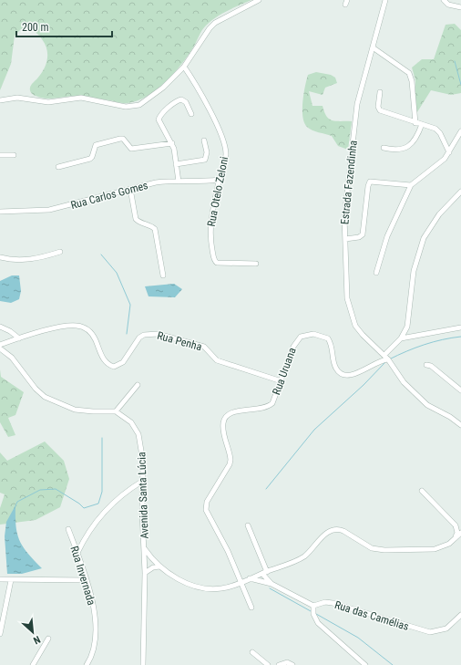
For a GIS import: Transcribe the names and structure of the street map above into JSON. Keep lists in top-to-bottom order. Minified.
{"streets":{"street":["Estrada Fazendinha","Rua Otelo Zeloni","Rua Carlos Gomes","Rua Penha","Rua Uruana","Avenida Santa Lúcia","Rua Invernada","Rua das Camélias"]},"crossings":[["Estrada Fazendinha","Rua Uruana"],["Rua Otelo Zeloni","Rua Carlos Gomes"],["Rua Penha","Rua Uruana"]],"scale_bar":"200 m","north":"bottom right"}
